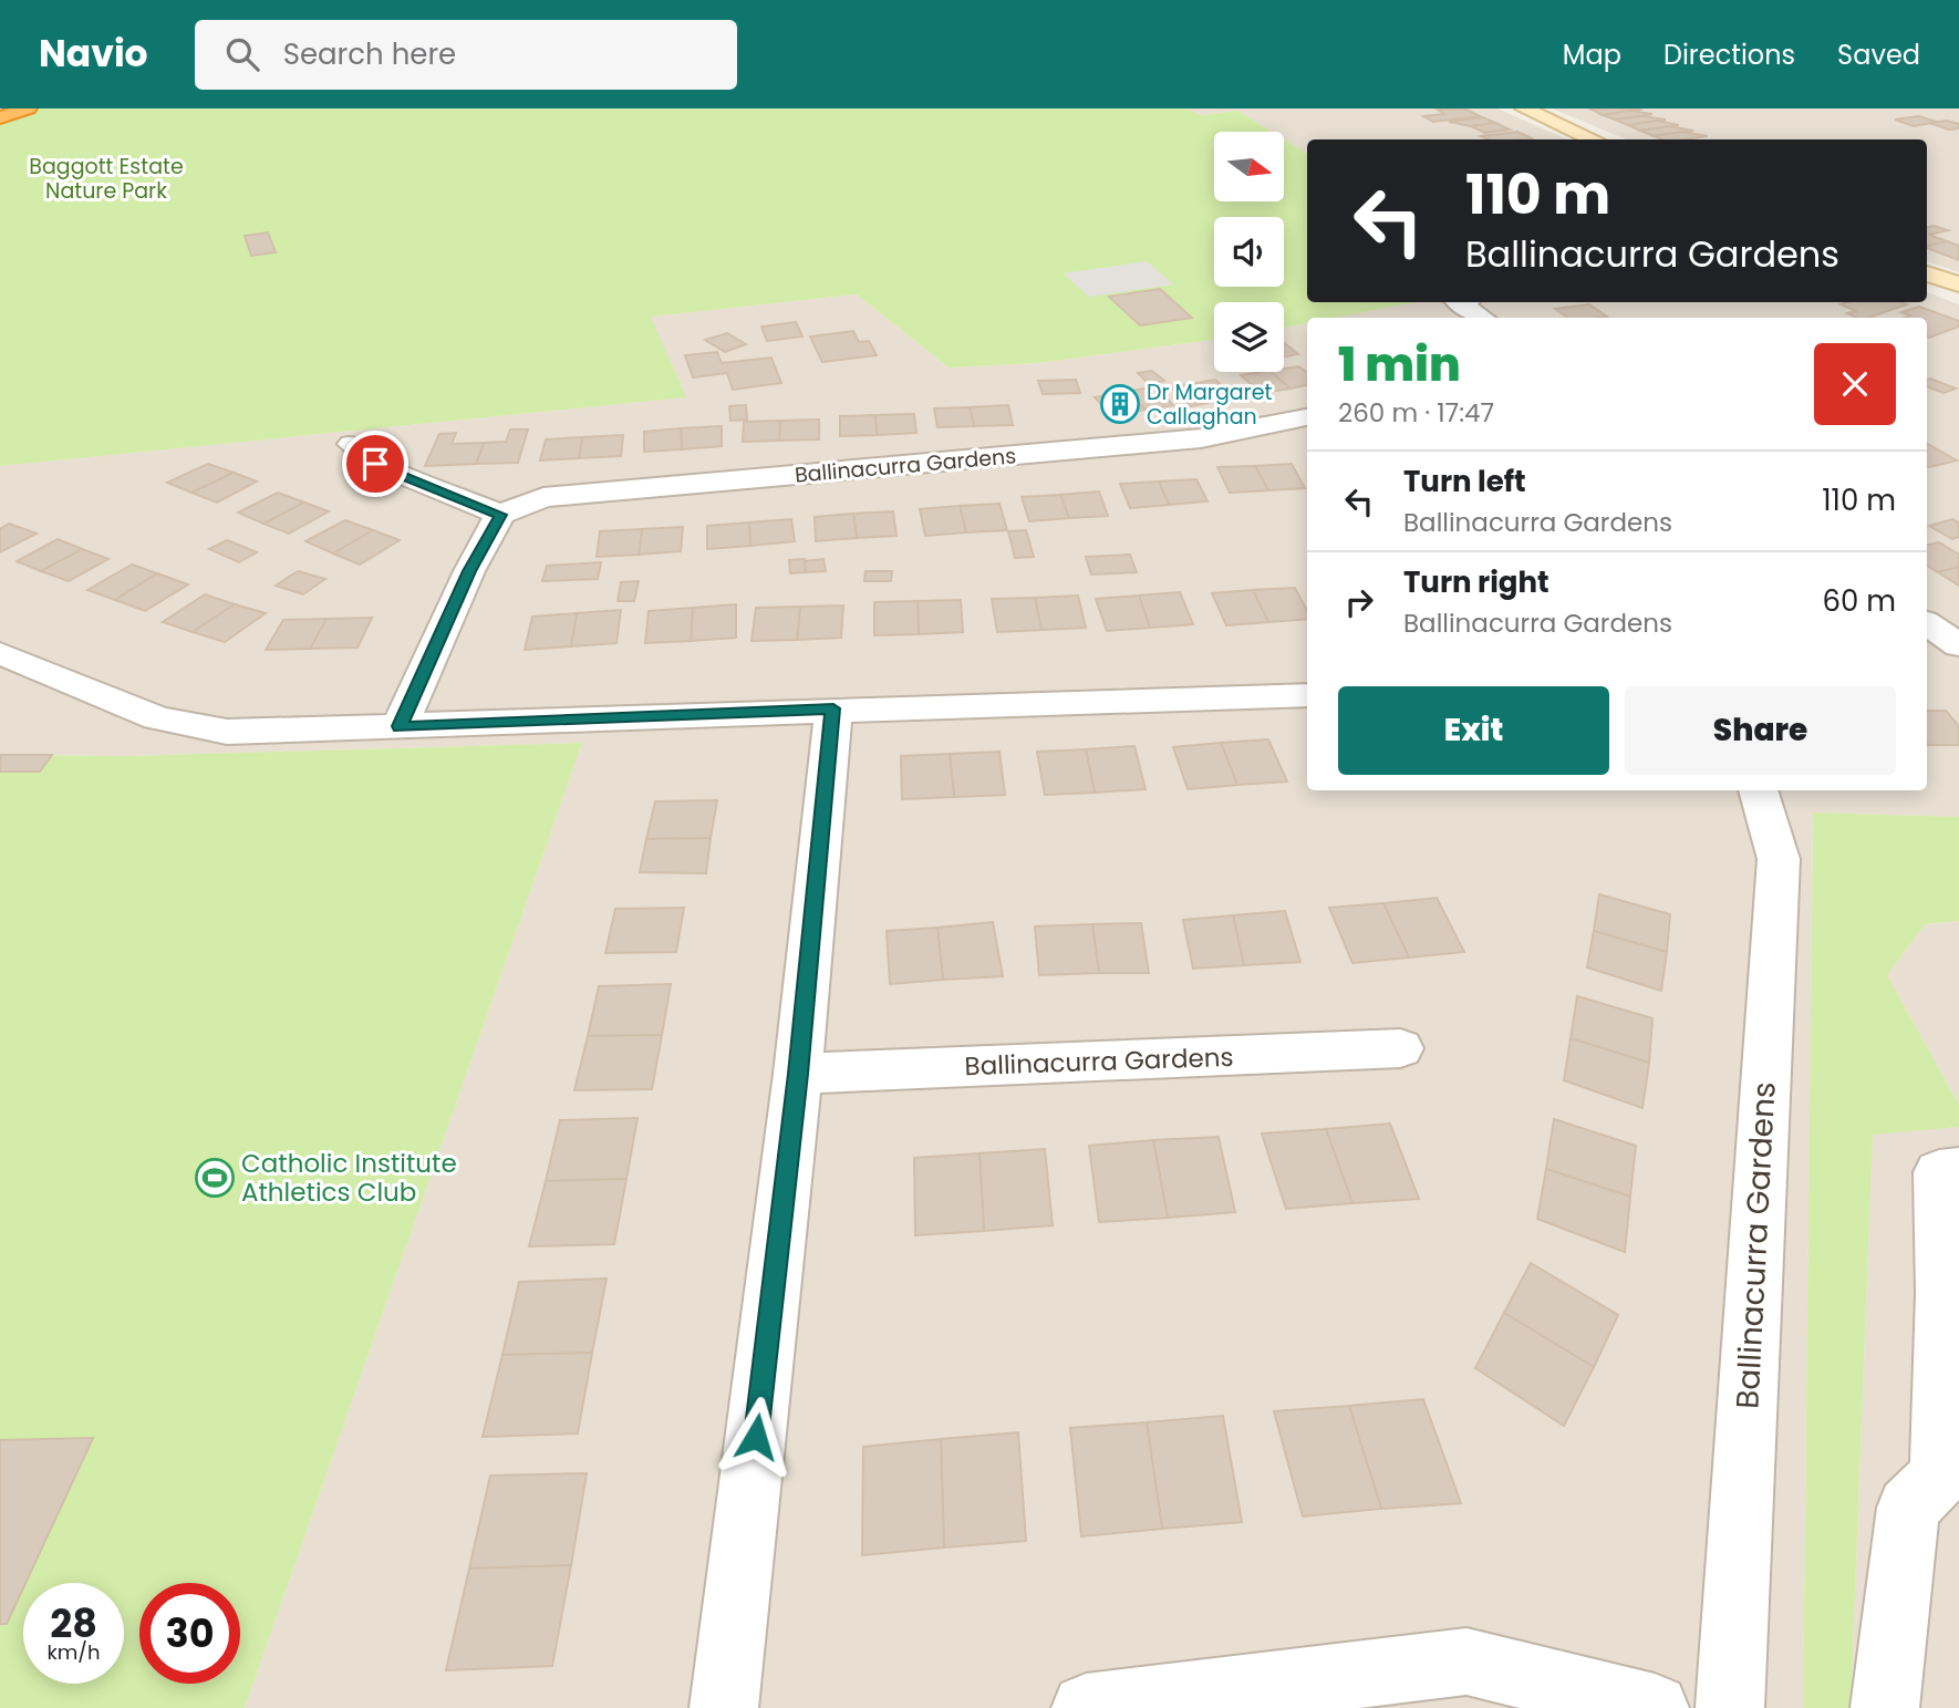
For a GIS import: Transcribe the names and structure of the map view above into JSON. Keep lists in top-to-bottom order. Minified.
{"streets":{"street":["Ballinacurra Gardens"]},"parks":["Baggott Estate Nature Park"],"places":{"building":["Dr Margaret Callaghan"],"sports":["Catholic Institute Athletics Club"]},"north":"right","page":{"header":"Navio","search":"Search here","nav":["Map","Directions","Saved"],"turn":["110 m","Ballinacurra Gardens"],"heading":["1 min","260 m · 17:47"],"list":[{"name":"Turn left","note":"Ballinacurra Gardens","value":"110 m"},{"name":"Turn right","note":"Ballinacurra Gardens","value":"60 m"}],"buttons":["Exit","Share"],"speed":"28 km/h","limit":"30"}}
